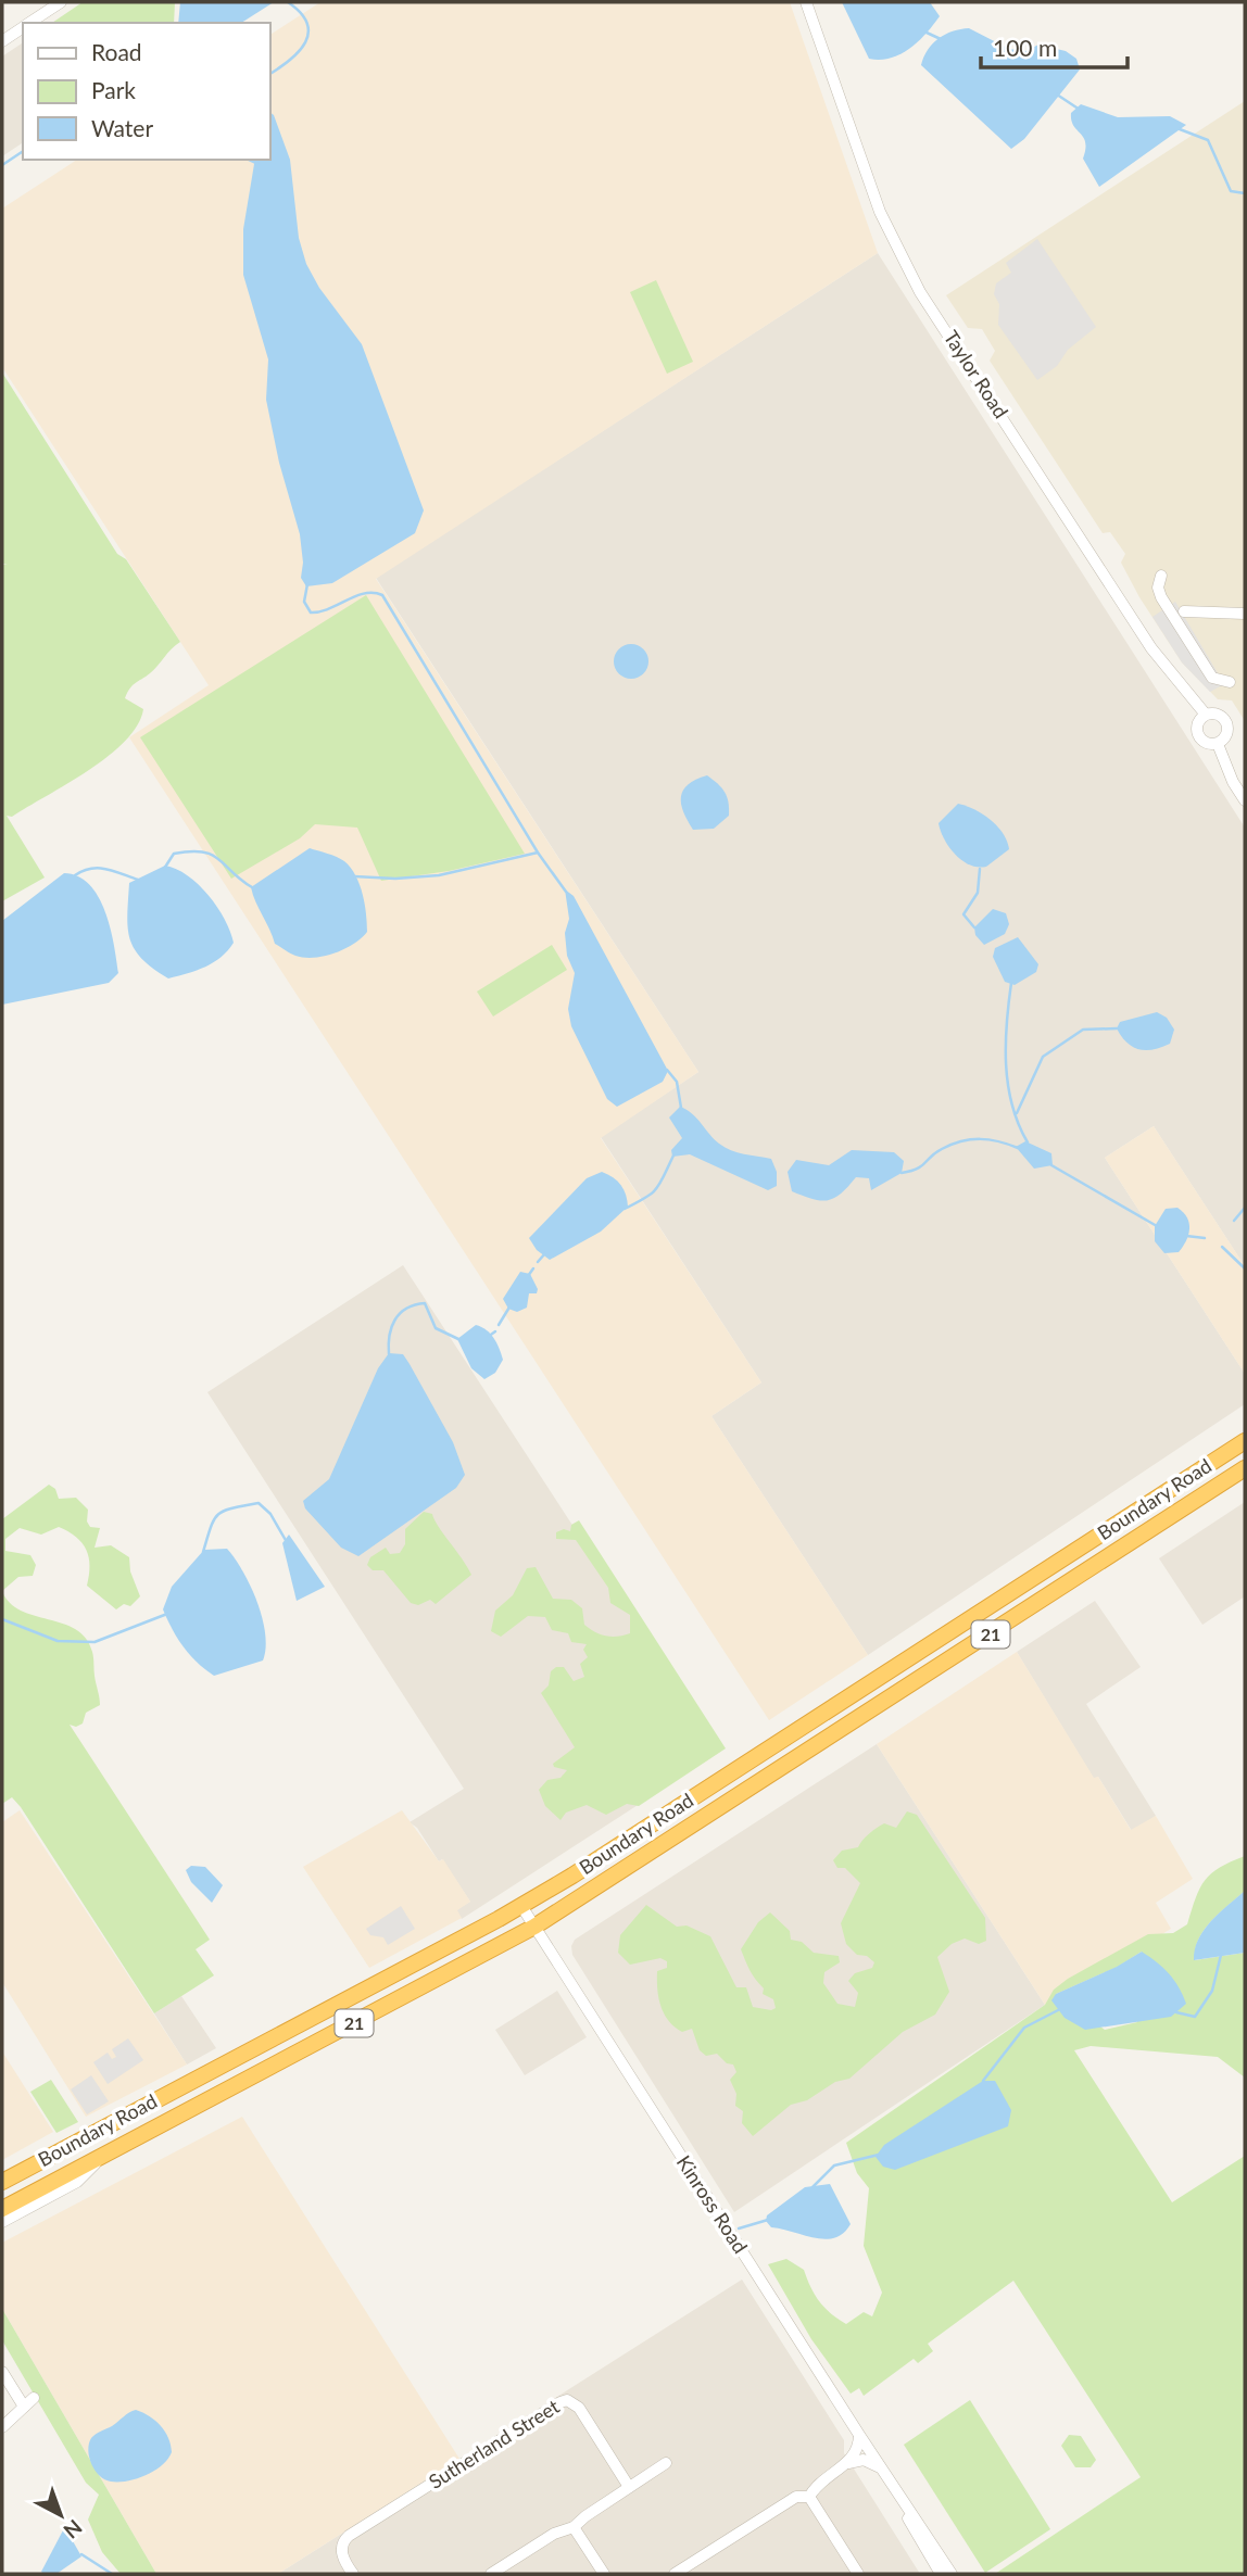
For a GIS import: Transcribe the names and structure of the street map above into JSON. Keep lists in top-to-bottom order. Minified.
{"streets":{"highway":["Boundary Road","21"],"street":["Taylor Road","Kinross Road","Sutherland Street"]},"crossings":[["Boundary Road","Kinross Road"]],"legend":["Road","Park","Water"],"scale_bar":"100 m","north":"bottom right"}
